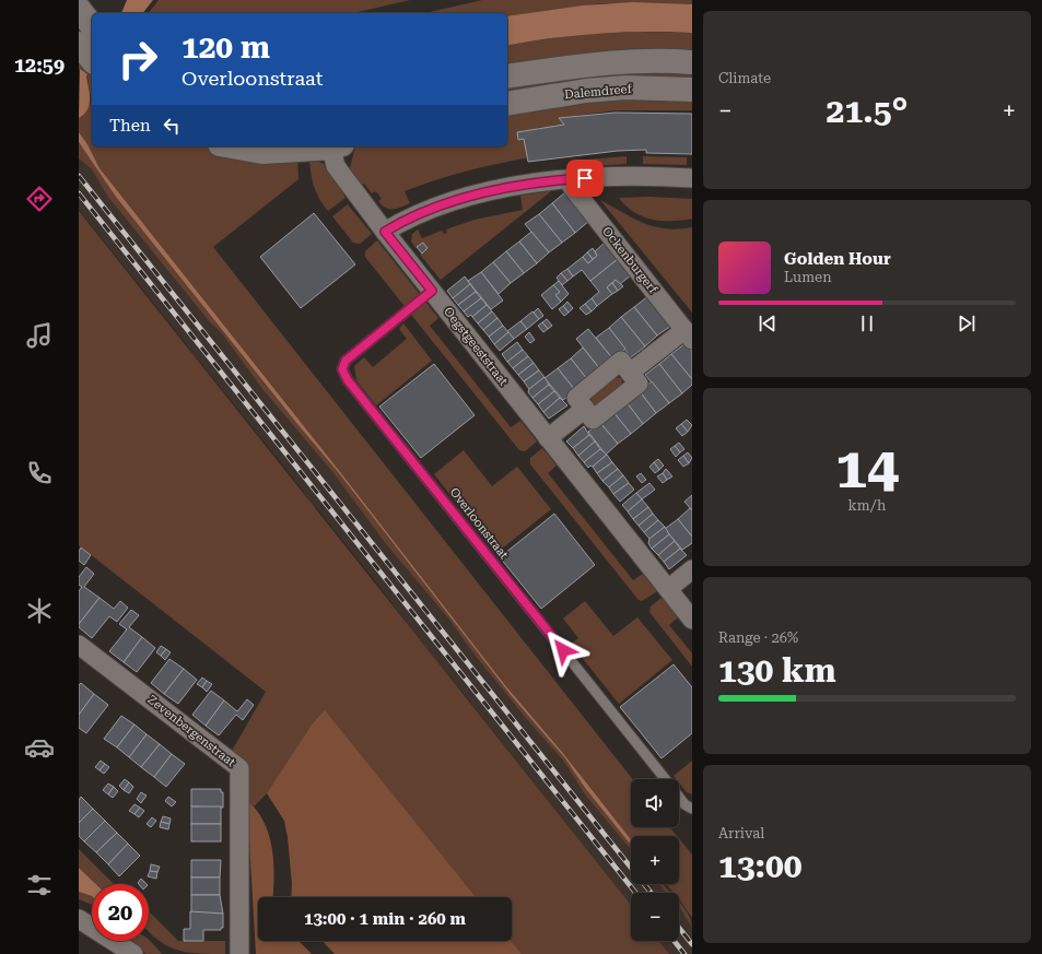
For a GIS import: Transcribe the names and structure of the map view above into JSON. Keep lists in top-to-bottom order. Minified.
{"streets":{"street":["Dalemdreef","Ockenburgerf","Oegstgeeststraat","Zevenbergenstraat"],"lane":["Overloonstraat"]},"crossings":[["Oegstgeeststraat","Overloonstraat"]],"page":{"tabs":"12:59","tile":["Climate",["14","km/h"],["Range · 26%","130 km"],["Arrival","13:00"]],"turn":["120 m","Overloonstraat"],"heat":["−","21.5°","+"],"then":"Then","song":["Golden Hour","Lumen"],"map_buttons":["+","−"],"limit":"20","trip":"13:00 · 1 min · 260 m"}}
